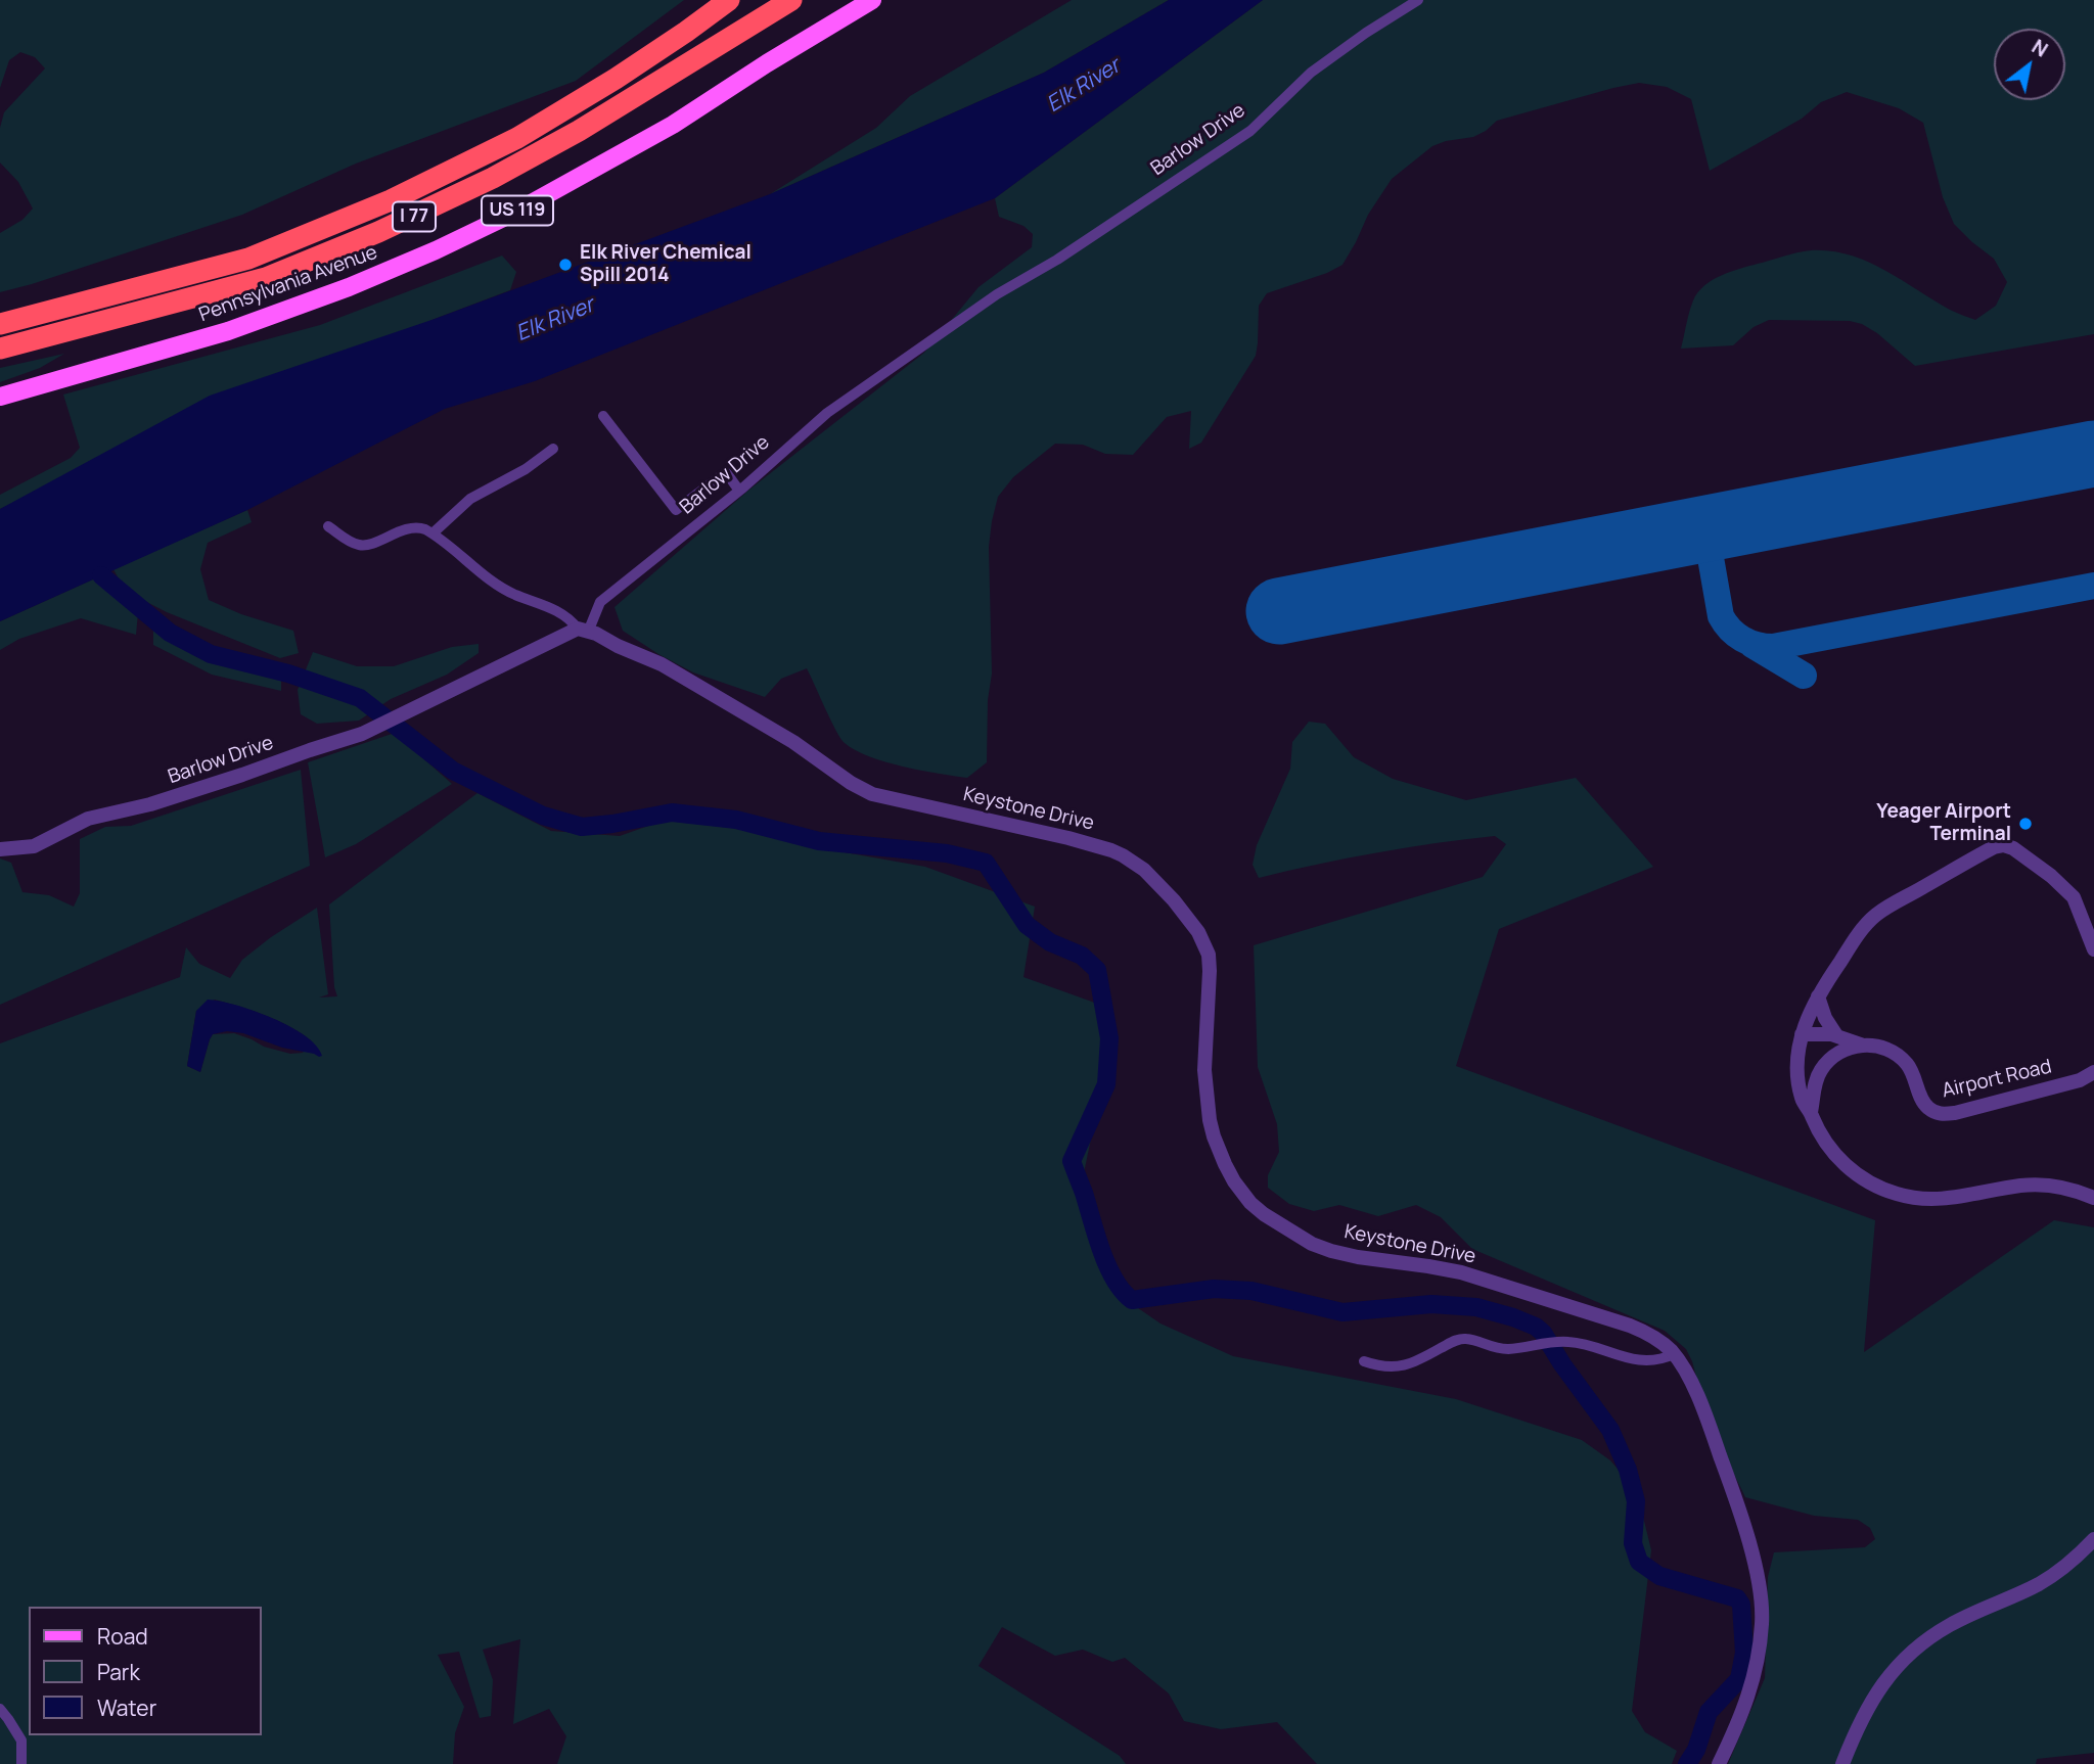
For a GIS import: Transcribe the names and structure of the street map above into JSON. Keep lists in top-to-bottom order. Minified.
{"streets":{"highway":["I 77"],"main road":["US 119","Pennsylvania Avenue"],"street":["Barlow Drive","Keystone Drive","Airport Road"]},"crossings":[["Barlow Drive","Keystone Drive"]],"water":["Elk River"],"places":["Elk River Chemical Spill 2014","Yeager Airport Terminal"],"legend":["Road","Park","Water"],"north":"top right"}
